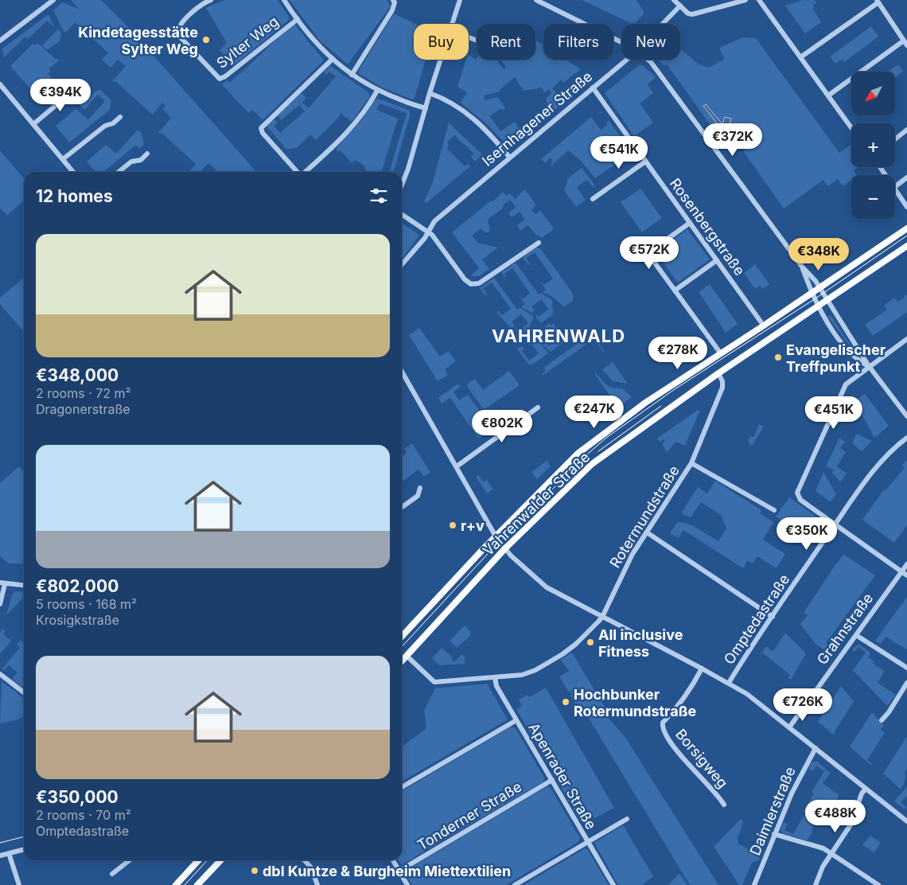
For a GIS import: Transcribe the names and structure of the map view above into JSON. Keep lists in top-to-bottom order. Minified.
{"streets":{"main road":["Vahrenwalder Straße"],"street":["Sylter Weg","Isernhagener Straße","Rosenbergstraße","Rotermundstraße","Omptedastraße","Grahnstraße","Borsigweg","Apenrader Straße","Daimlerstraße","Tonderner Straße"]},"crossings":[["Isernhagener Straße","Rosenbergstraße"],["Vahrenwalder Straße","Rotermundstraße"],["Rotermundstraße","Apenrader Straße"],["Apenrader Straße","Tonderner Straße"]],"districts":["VAHRENWALD"],"places":["Kindetagesstätte Sylter Weg","Evangelischer Treffpunkt","r+v","All inclusive Fitness","Hochbunker Rotermundstraße","dbl Kuntze & Burgheim Miettextilien"],"north":"bottom left","page":{"chip":["Buy","Rent","Filters","New"],"map_buttons":["+","−"],"price":["€394K","€372K","€541K","€572K","€348K","€278K","€247K","€451K","€802K","€350K","€726K","€488K"],"heading":"12 homes","list":[{"name":"€348,000","note":"2 rooms · 72 m² · Dragonerstraße"},{"name":"€802,000","note":"5 rooms · 168 m² · Krosigkstraße"},{"name":"€350,000","note":"2 rooms · 70 m² · Omptedastraße"}]}}
